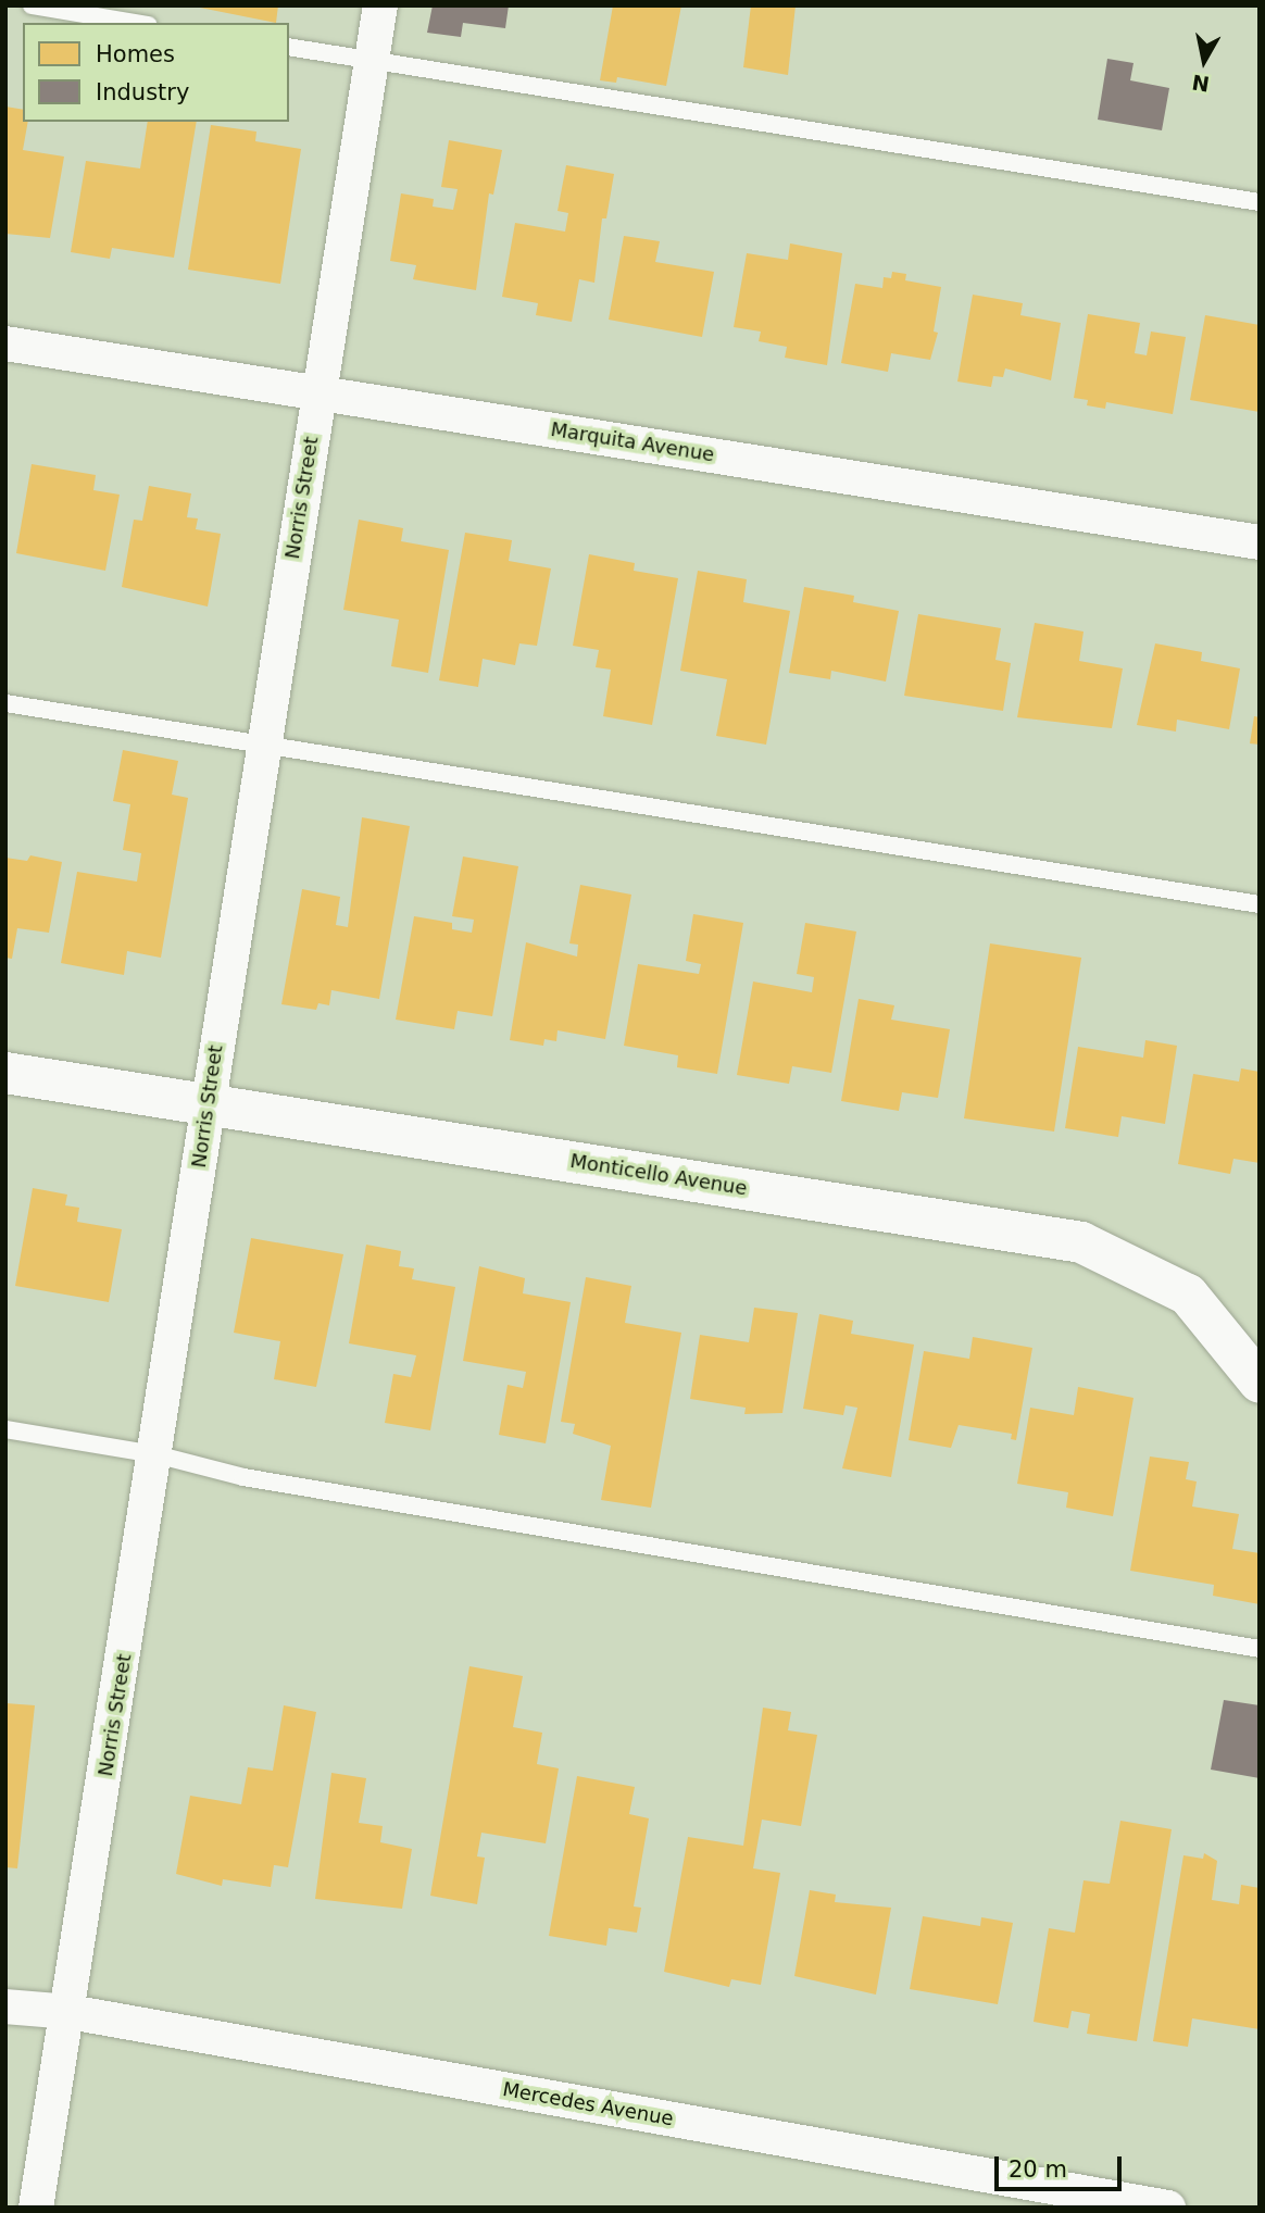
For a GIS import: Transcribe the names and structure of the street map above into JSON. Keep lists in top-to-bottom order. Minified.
{"streets":{"street":["Marquita Avenue","Norris Street","Monticello Avenue","Mercedes Avenue"]},"crossings":[["Marquita Avenue","Norris Street"],["Norris Street","Monticello Avenue"],["Norris Street","Mercedes Avenue"]],"legend":["Homes","Industry"],"scale_bar":"20 m","north":"bottom"}
